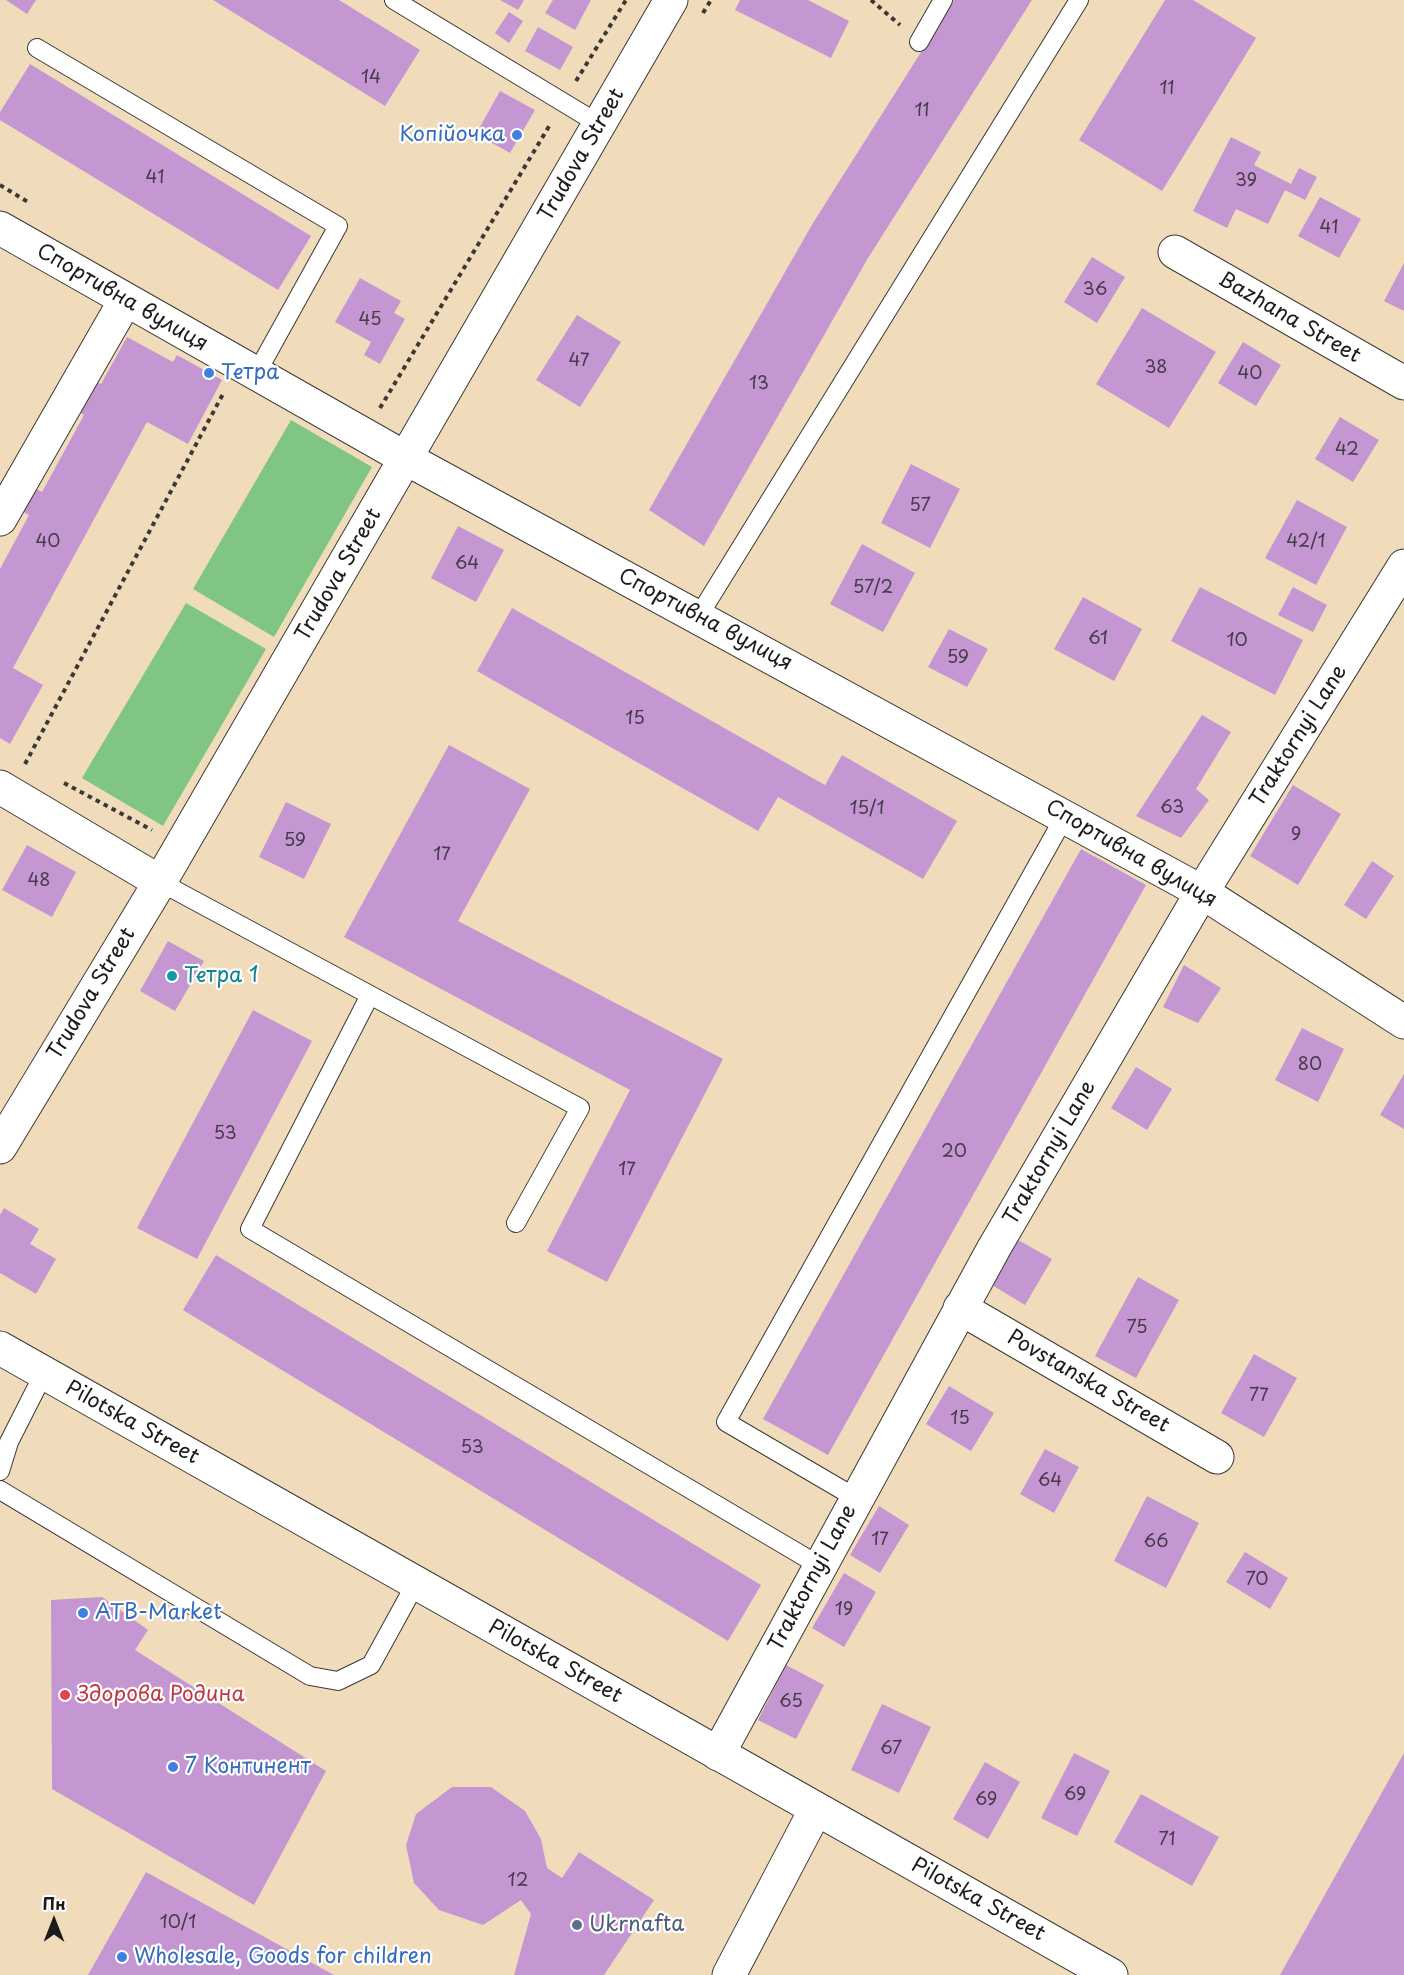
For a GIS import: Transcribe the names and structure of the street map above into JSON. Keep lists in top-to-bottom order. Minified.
{"streets":{"street":["Trudova Street","Спортивна вулиця","Bazhana Street","Traktornyi Lane","Povstanska Street","Pilotska Street"]},"crossings":[["Trudova Street","Спортивна вулиця"],["Спортивна вулиця","Traktornyi Lane"],["Traktornyi Lane","Povstanska Street"],["Traktornyi Lane","Pilotska Street"]],"places":["Копійочка","Тетра","Тетра 1","ATB-Market","Здорова Родина","7 Континент","Ukrnafta","Wholesale, Goods for children"],"house_numbers":["14","11","11","41","39","41","36","45","47","38","40","13","42","57","40","42/1","64","57/2","61","10","59","15","63","15/1","9","59","17","48","80","53","20","17","75","77","15","53","64","17","66","70","19","65","67","69","69","71","12","10/1"],"north":"top"}
